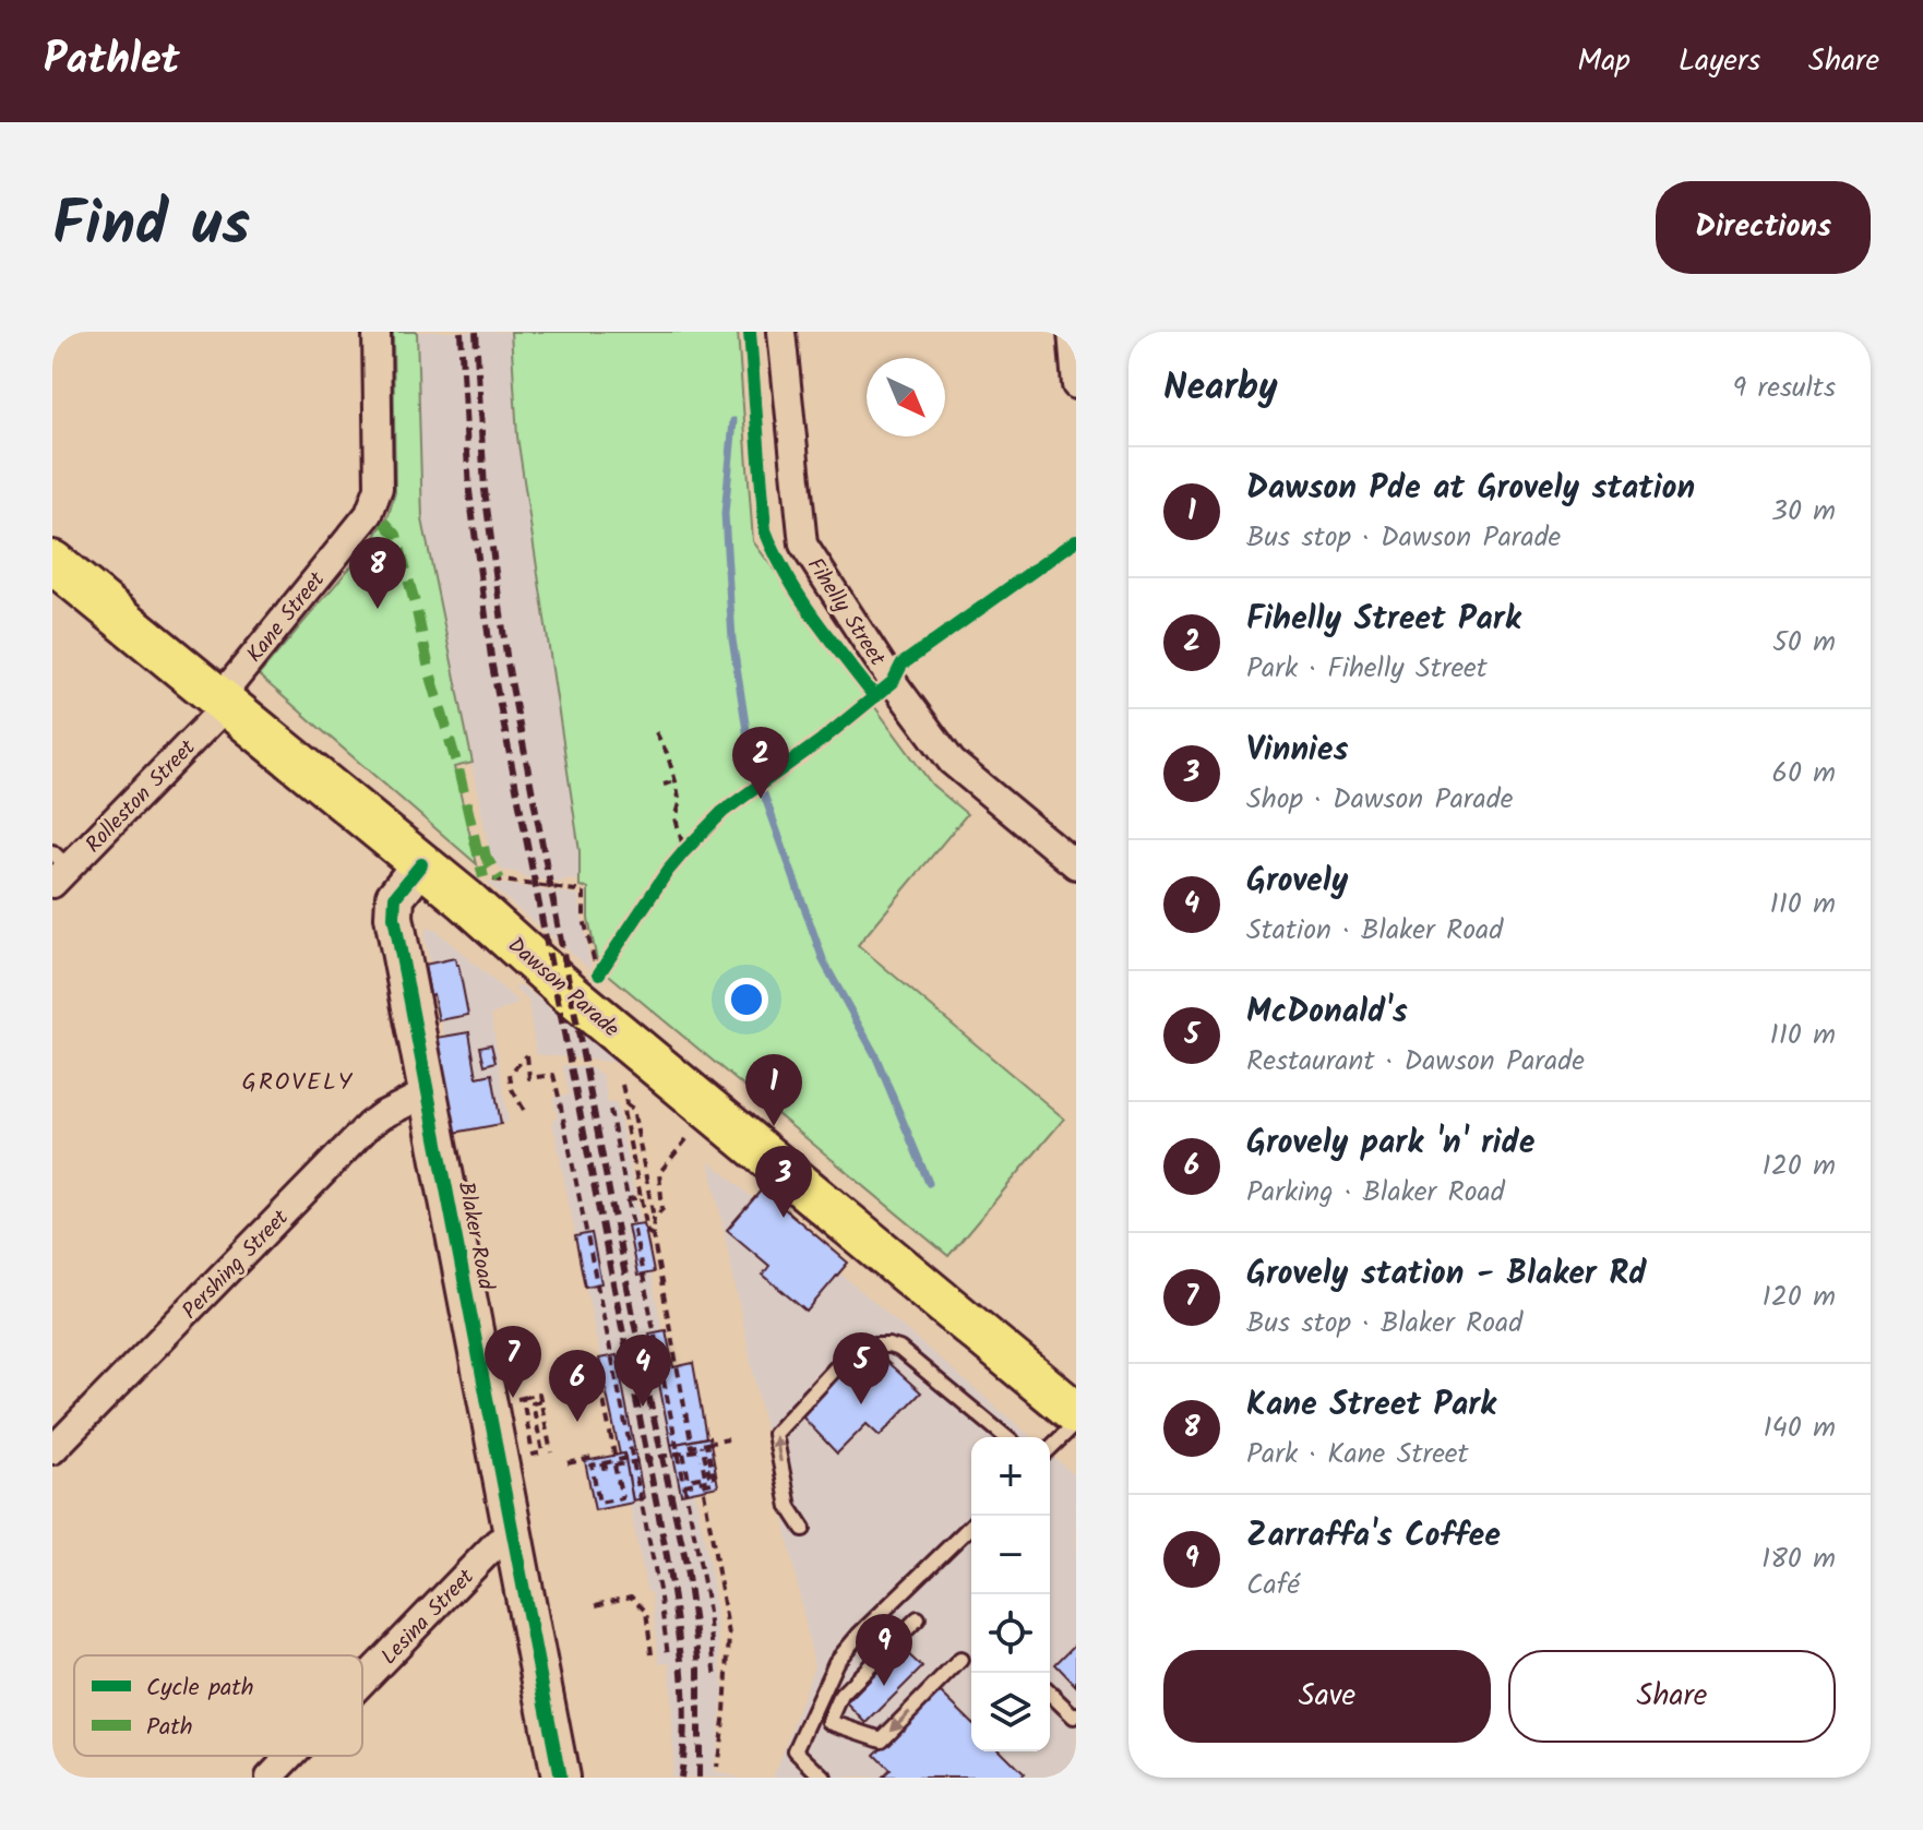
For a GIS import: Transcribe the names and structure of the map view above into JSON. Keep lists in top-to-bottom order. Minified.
{"streets":{"main road":["Dawson Parade"],"street":["Fihelly Street","Kane Street","Rolleston Street","Blaker Road","Pershing Street","Lesina Street"]},"crossings":[["Kane Street","Rolleston Street"],["Kane Street","Dawson Parade"],["Rolleston Street","Dawson Parade"],["Dawson Parade","Blaker Road"],["Blaker Road","Pershing Street"],["Blaker Road","Lesina Street"]],"districts":["GROVELY"],"legend":["Cycle path","Path"],"north":"bottom right","page":{"header":"Pathlet","nav":["Map","Layers","Share"],"title":"Find us","buttons":["Directions",["Save","Share"]],"heading":["Nearby","9 results"],"list":[{"mark":"1","name":"Dawson Pde at Grovely station","note":"Bus stop · Dawson Parade","value":"30 m"},{"mark":"2","name":"Fihelly Street Park","note":"Park · Fihelly Street","value":"50 m"},{"mark":"3","name":"Vinnies","note":"Shop · Dawson Parade","value":"60 m"},{"mark":"4","name":"Grovely","note":"Station · Blaker Road","value":"110 m"},{"mark":"5","name":"McDonald's","note":"Restaurant · Dawson Parade","value":"110 m"},{"mark":"6","name":"Grovely park 'n' ride","note":"Parking · Blaker Road","value":"120 m"},{"mark":"7","name":"Grovely station - Blaker Rd","note":"Bus stop · Blaker Road","value":"120 m"},{"mark":"8","name":"Kane Street Park","note":"Park · Kane Street","value":"140 m"},{"mark":"9","name":"Zarraffa's Coffee","note":"Café","value":"180 m"}],"pins":["8","2","1","3","7","5","4","6","9"],"map_buttons":["+","−"]}}
